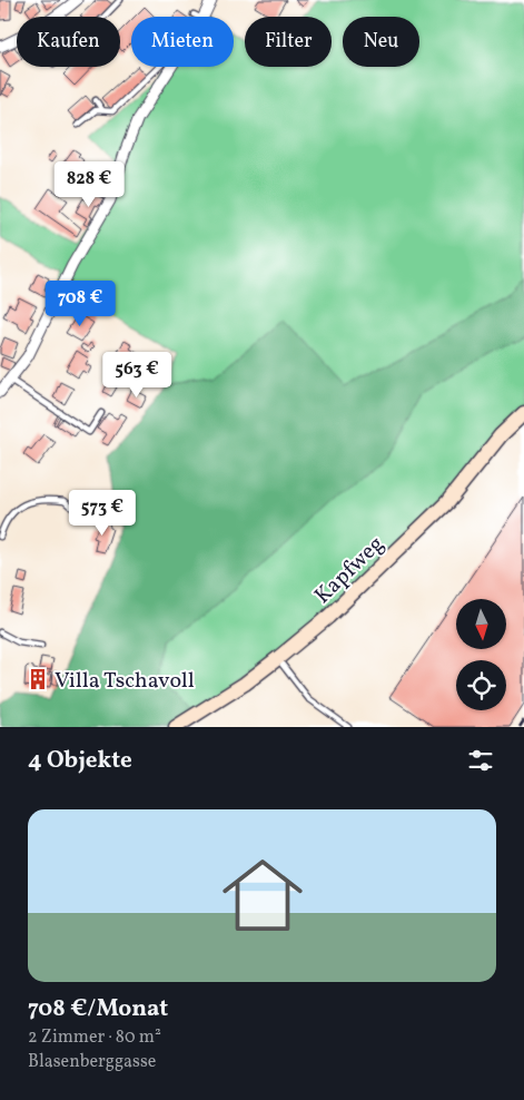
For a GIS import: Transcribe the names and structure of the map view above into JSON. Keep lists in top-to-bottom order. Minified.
{"streets":{"street":["Kapfweg"]},"places":{"building":["Villa Tschavoll"]},"north":"bottom","page":{"chip":["Kaufen","Mieten","Filter","Neu"],"price":["828 €","708 €","563 €","573 €"],"heading":"4 Objekte","list":[{"name":"708 €/Monat","note":"2 Zimmer · 80 m² · Blasenberggasse"}]}}
